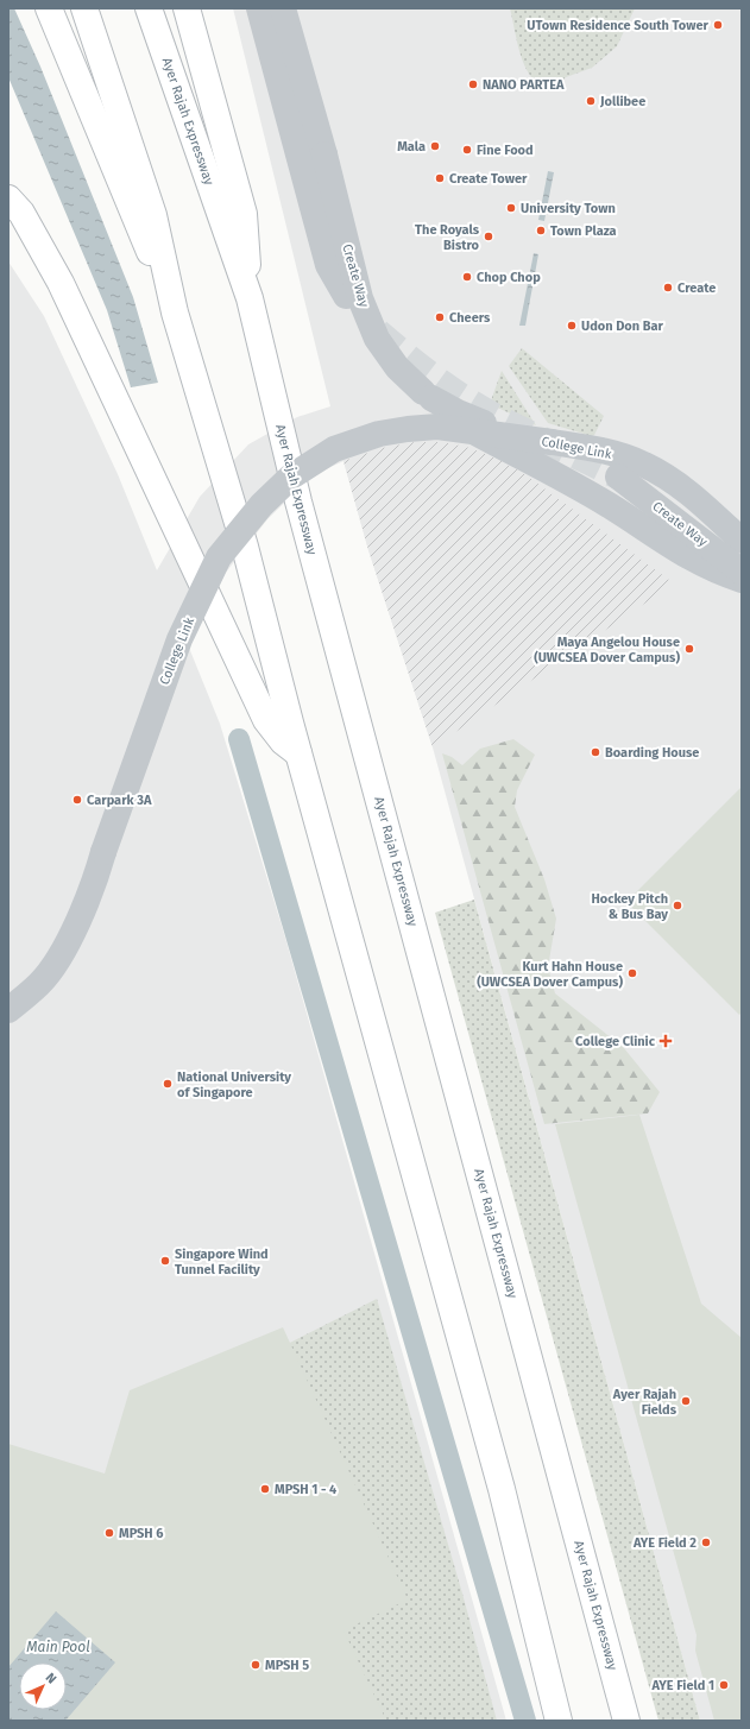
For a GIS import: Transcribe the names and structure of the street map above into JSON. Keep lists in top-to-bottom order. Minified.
{"streets":{"highway":["Ayer Rajah Expressway"],"street":["Create Way","College Link"]},"crossings":[["Create Way","College Link"]],"water":["Main Pool"],"places":{"other":["UTown Residence South Tower","NANO PARTEA","Jollibee","Mala","Fine Food","Create Tower","University Town","Town Plaza","The Royals Bistro","Chop Chop","Create","Cheers","Udon Don Bar","Maya Angelou House (UWCSEA Dover Campus)","Boarding House","Carpark 3A","Hockey Pitch & Bus Bay","Kurt Hahn House (UWCSEA Dover Campus)","National University of Singapore","Singapore Wind Tunnel Facility","Ayer Rajah Fields","MPSH 1 - 4","MPSH 6","AYE Field 2","MPSH 5","AYE Field 1"],"health":["College Clinic"]},"north":"top right"}
